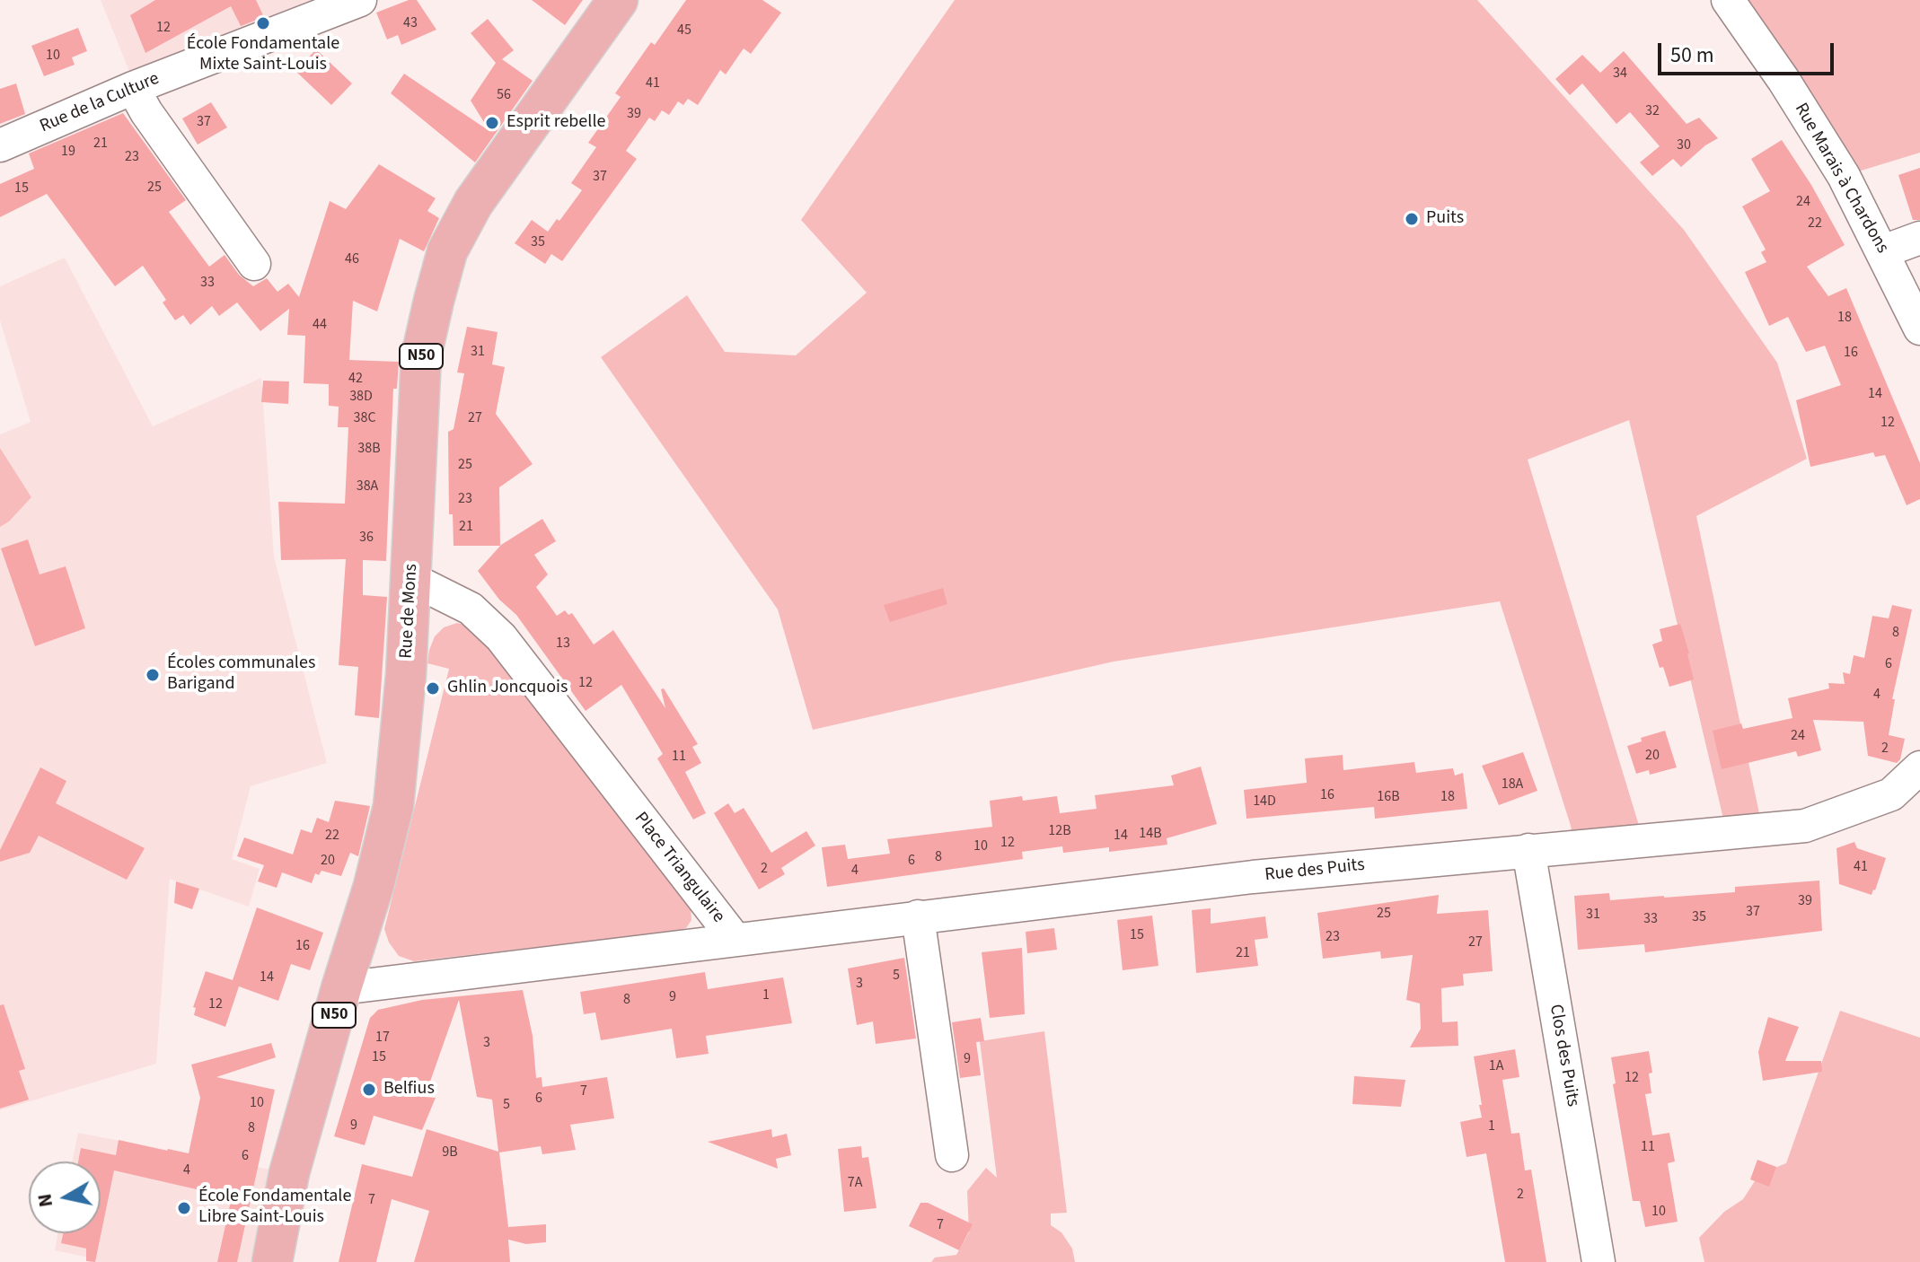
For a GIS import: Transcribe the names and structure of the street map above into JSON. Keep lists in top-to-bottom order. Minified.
{"streets":{"main road":["N50","Rue de Mons"],"street":["Rue de la Culture","Rue Marais à Chardons","Place Triangulaire","Rue des Puits","Clos des Puits"]},"crossings":[["Rue de Mons","Place Triangulaire"],["Place Triangulaire","Rue des Puits"],["Rue des Puits","Clos des Puits"]],"places":["École Fondamentale Mixte Saint-Louis","Esprit rebelle","Puits","Écoles communales Barigand","Ghlin Joncquois","Belfius","École Fondamentale Libre Saint-Louis"],"house_numbers":["43","12","45","10","34","41","56","32","39","37","21","30","19","23","37","25","15","24","22","35","46","33","18","44","31","16","42","14","38D","38C","27","12","38B","25","38A","23","21","36","8","13","6","12","4","24","2","20","11","18A","16","16B","18","14D","12B","14B","22","14","12","10","8","20","6","41","2","4","39","37","25","31","35","33","15","23","27","16","21","5","14","3","1","9","8","12","17","3","15","9","1A","12","7","6","10","5","9","1","8","11","9B","6","4","7A","2","7","10","7"],"scale_bar":"50 m","north":"left"}
